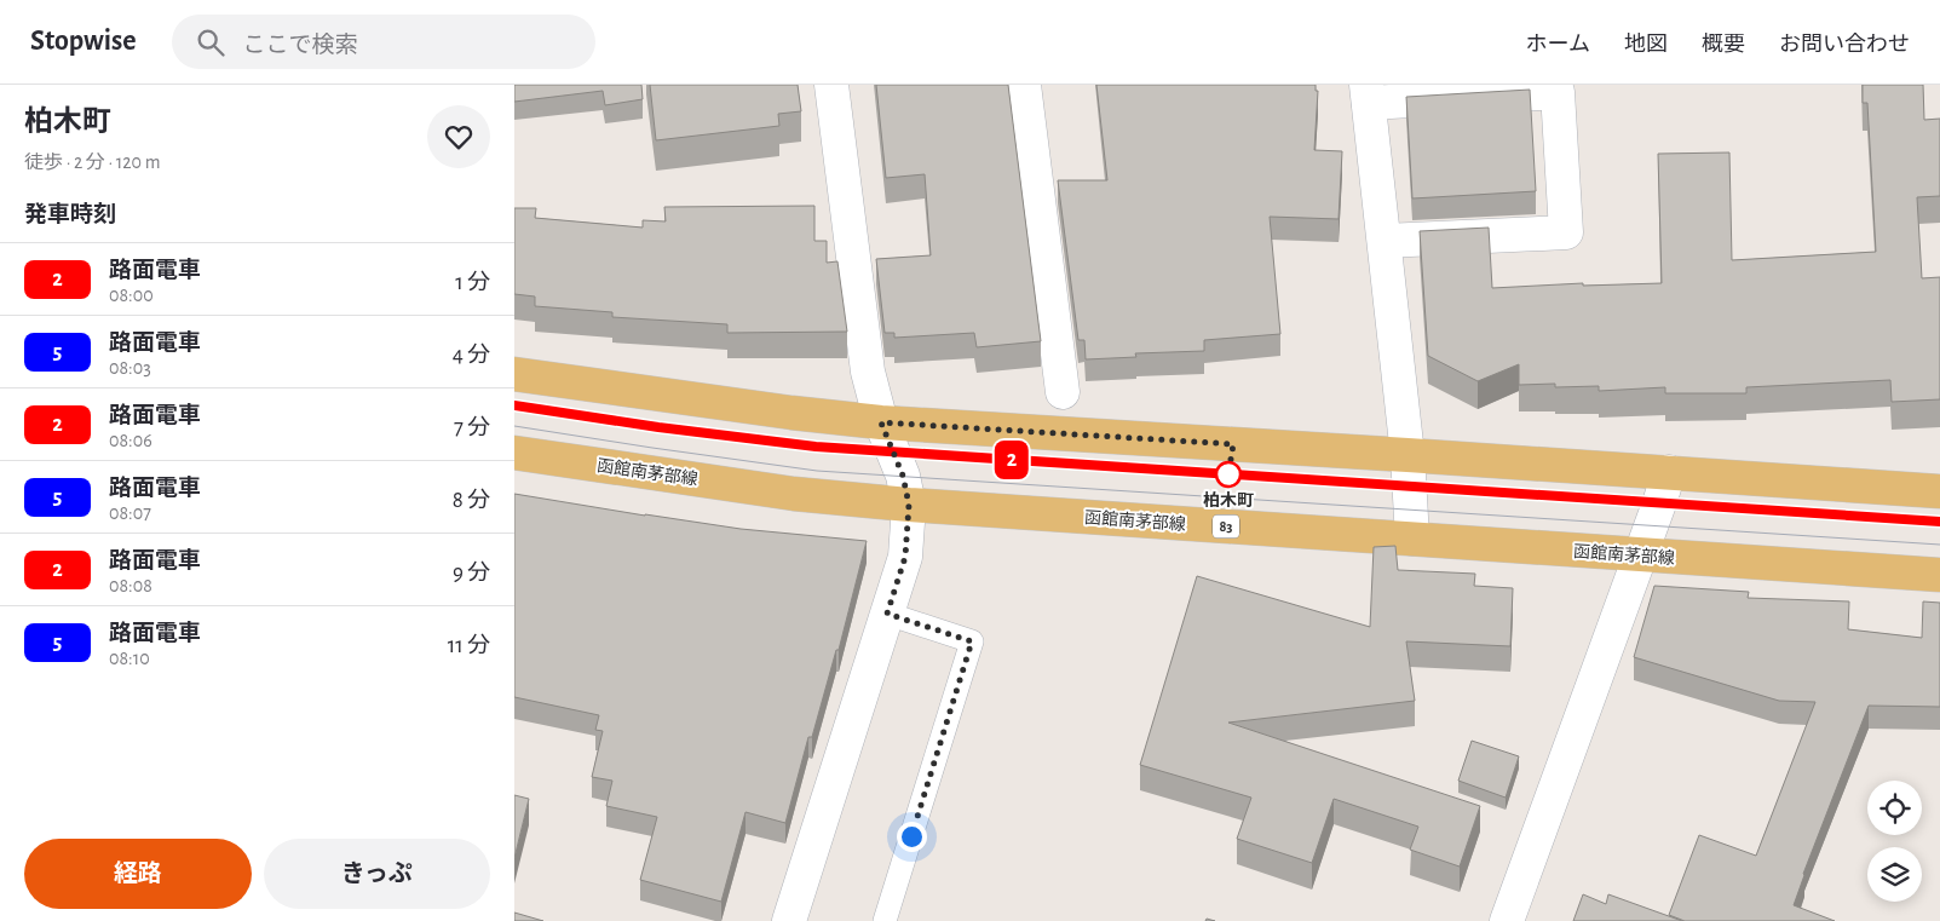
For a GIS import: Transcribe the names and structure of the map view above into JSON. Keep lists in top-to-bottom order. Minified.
{"streets":{"main road":["函館南茅部線","83"]},"places":["柏木町"],"lines":["tram line 2"],"page":{"header":"Stopwise","search":"ここで検索","nav":["ホーム","地図","概要","お問い合わせ"],"heading":[["柏木町","徒歩 · 2 分 · 120 m"],"発車時刻"],"on_map":"2","list":[{"mark":"2","name":"路面電車","note":"08:00","value":"1 分"},{"mark":"5","name":"路面電車","note":"08:03","value":"4 分"},{"mark":"2","name":"路面電車","note":"08:06","value":"7 分"},{"mark":"5","name":"路面電車","note":"08:07","value":"8 分"},{"mark":"2","name":"路面電車","note":"08:08","value":"9 分"},{"mark":"5","name":"路面電車","note":"08:10","value":"11 分"}],"buttons":["経路","きっぷ"]}}
